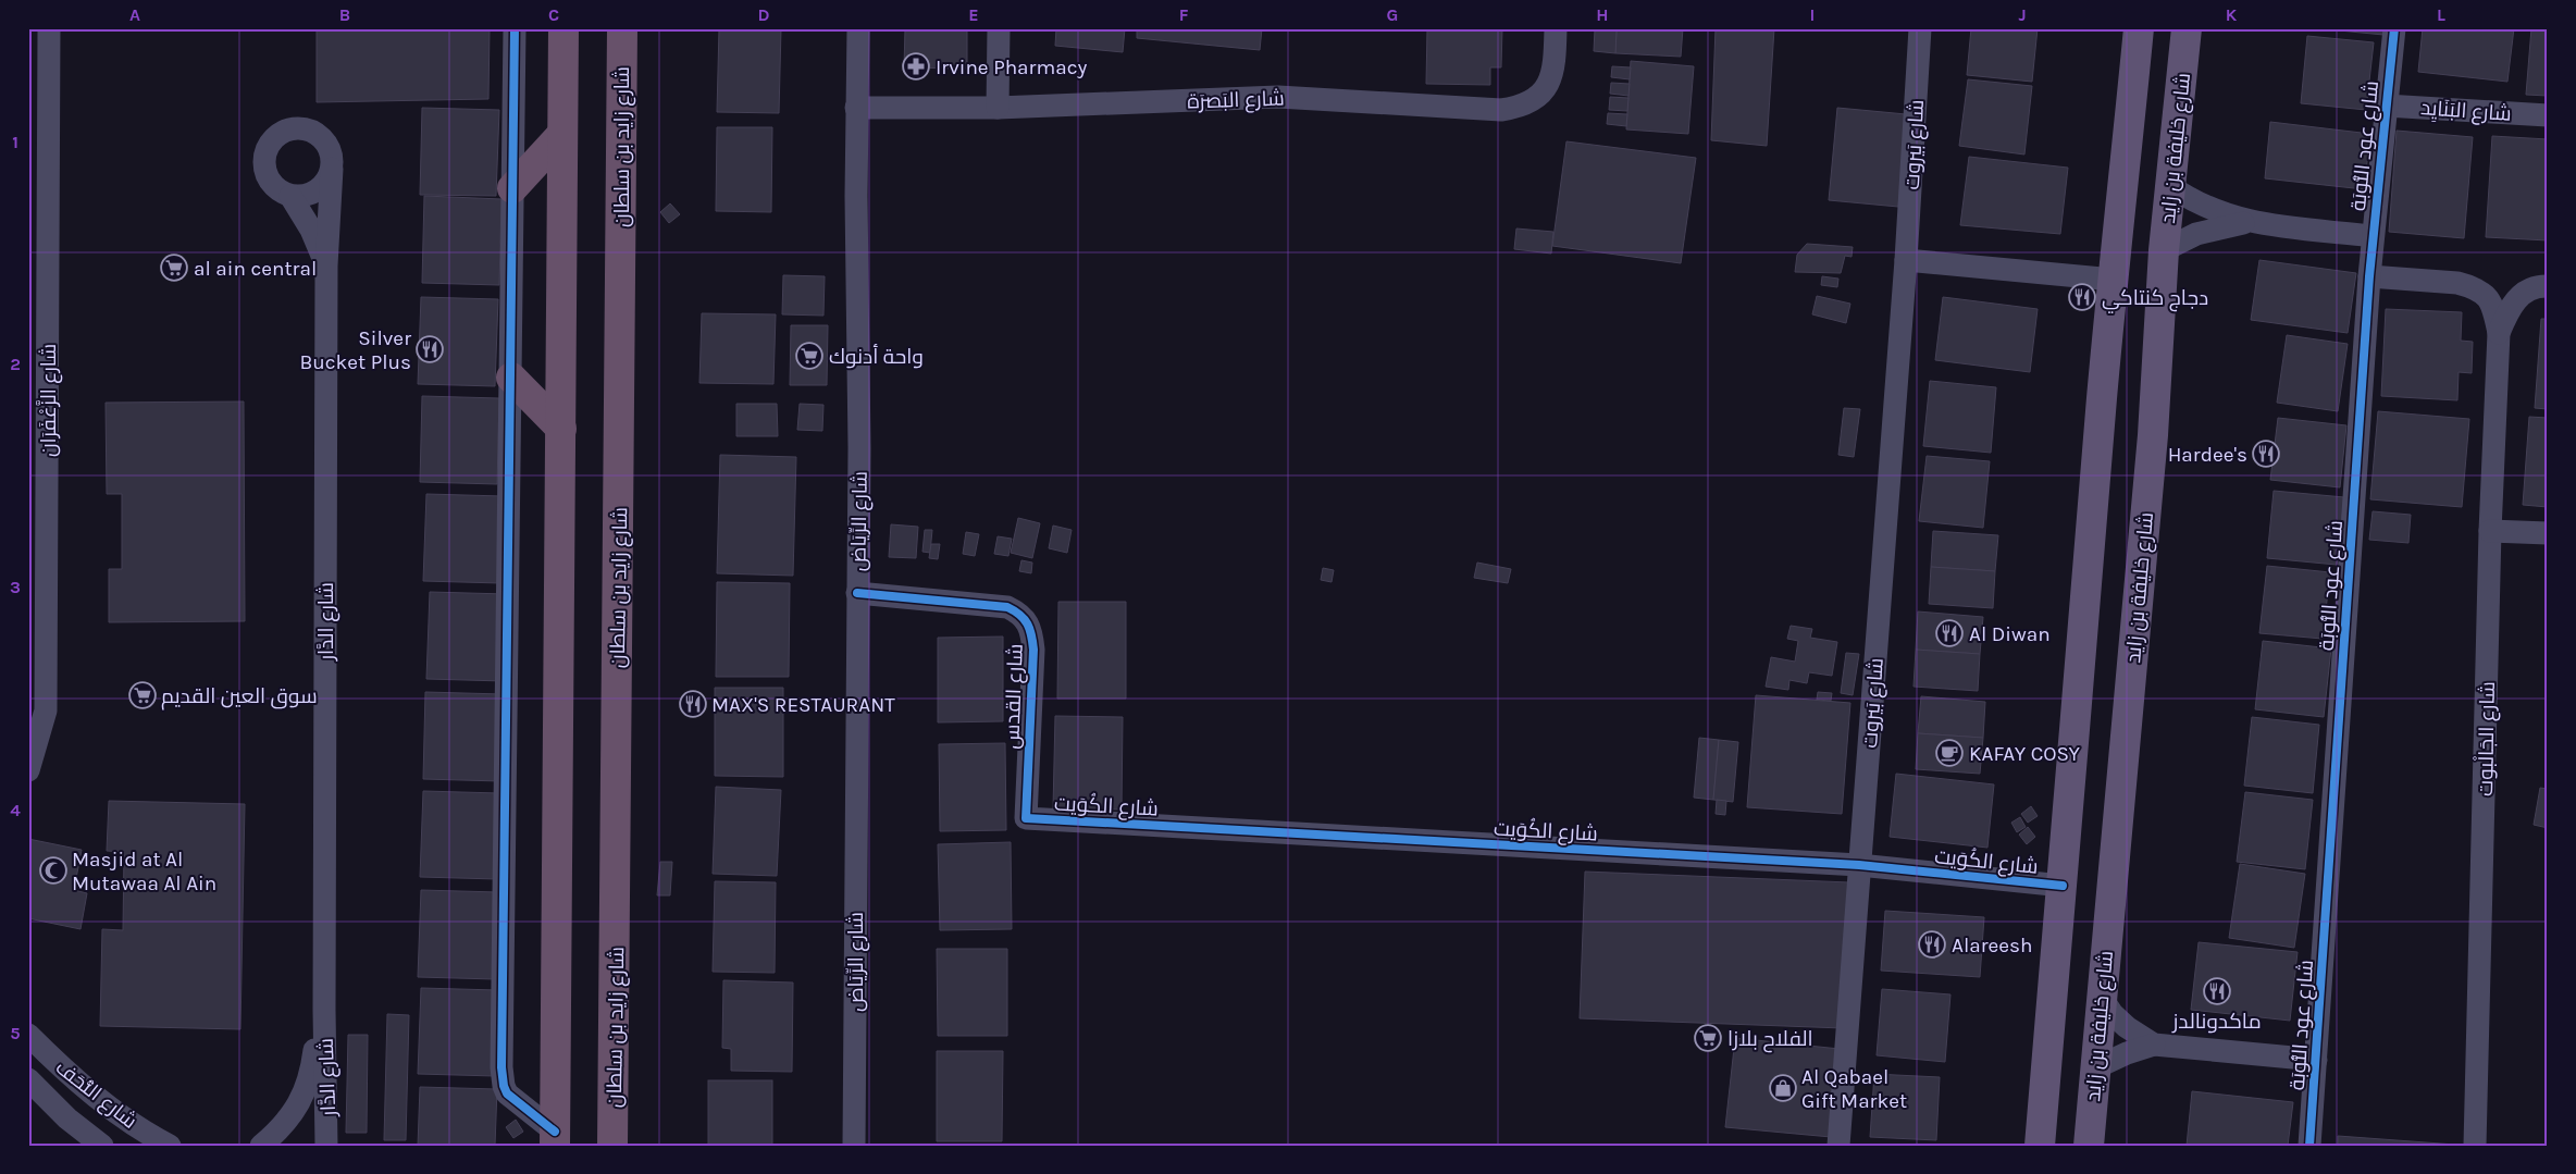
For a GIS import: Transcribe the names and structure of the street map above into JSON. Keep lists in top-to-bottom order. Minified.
{"streets":{"highway":["شارع زايد بن سلطان"],"main road":["شارع خليفة بن زايد"],"street":["شارع البَصرَة","شارع البَنَايِد","شارع بَيروت","شارع عود التُّوبَة","شارع الزَّعْفَرَان","شارع الرِّيَاض","شارع الدَّار","شارع القدس","شارع الجَالْبوت","شارع الكُوَيت","شارع التُّحَف"]},"crossings":[["شارع البَصرَة","شارع الرِّيَاض"],["شارع البَنَايِد","شارع عود التُّوبَة"],["شارع بَيروت","شارع الكُوَيت"],["شارع عود التُّوبَة","شارع خليفة بن زايد"],["شارع الرِّيَاض","شارع القدس"],["شارع القدس","شارع الكُوَيت"]],"places":{"pharmacy":["Irvine Pharmacy"],"supermarket":["al ain central","واحة أدنوك","سوق العين القديم","الفلاح بلازا"],"restaurant":["دجاج كنتاكي","Silver Bucket Plus","Hardee's","Al Diwan","MAX'S RESTAURANT","Alareesh","ماكدونالدز"],"cafe":["KAFAY COSY"],"mosque":["Masjid at Al Mutawaa Al Ain"],"shop":["Al Qabael Gift Market"]},"grid":{"columns":["A","B","C","D","E","F","G","H","I","J","K","L"],"rows":["1","2","3","4","5"]}}
